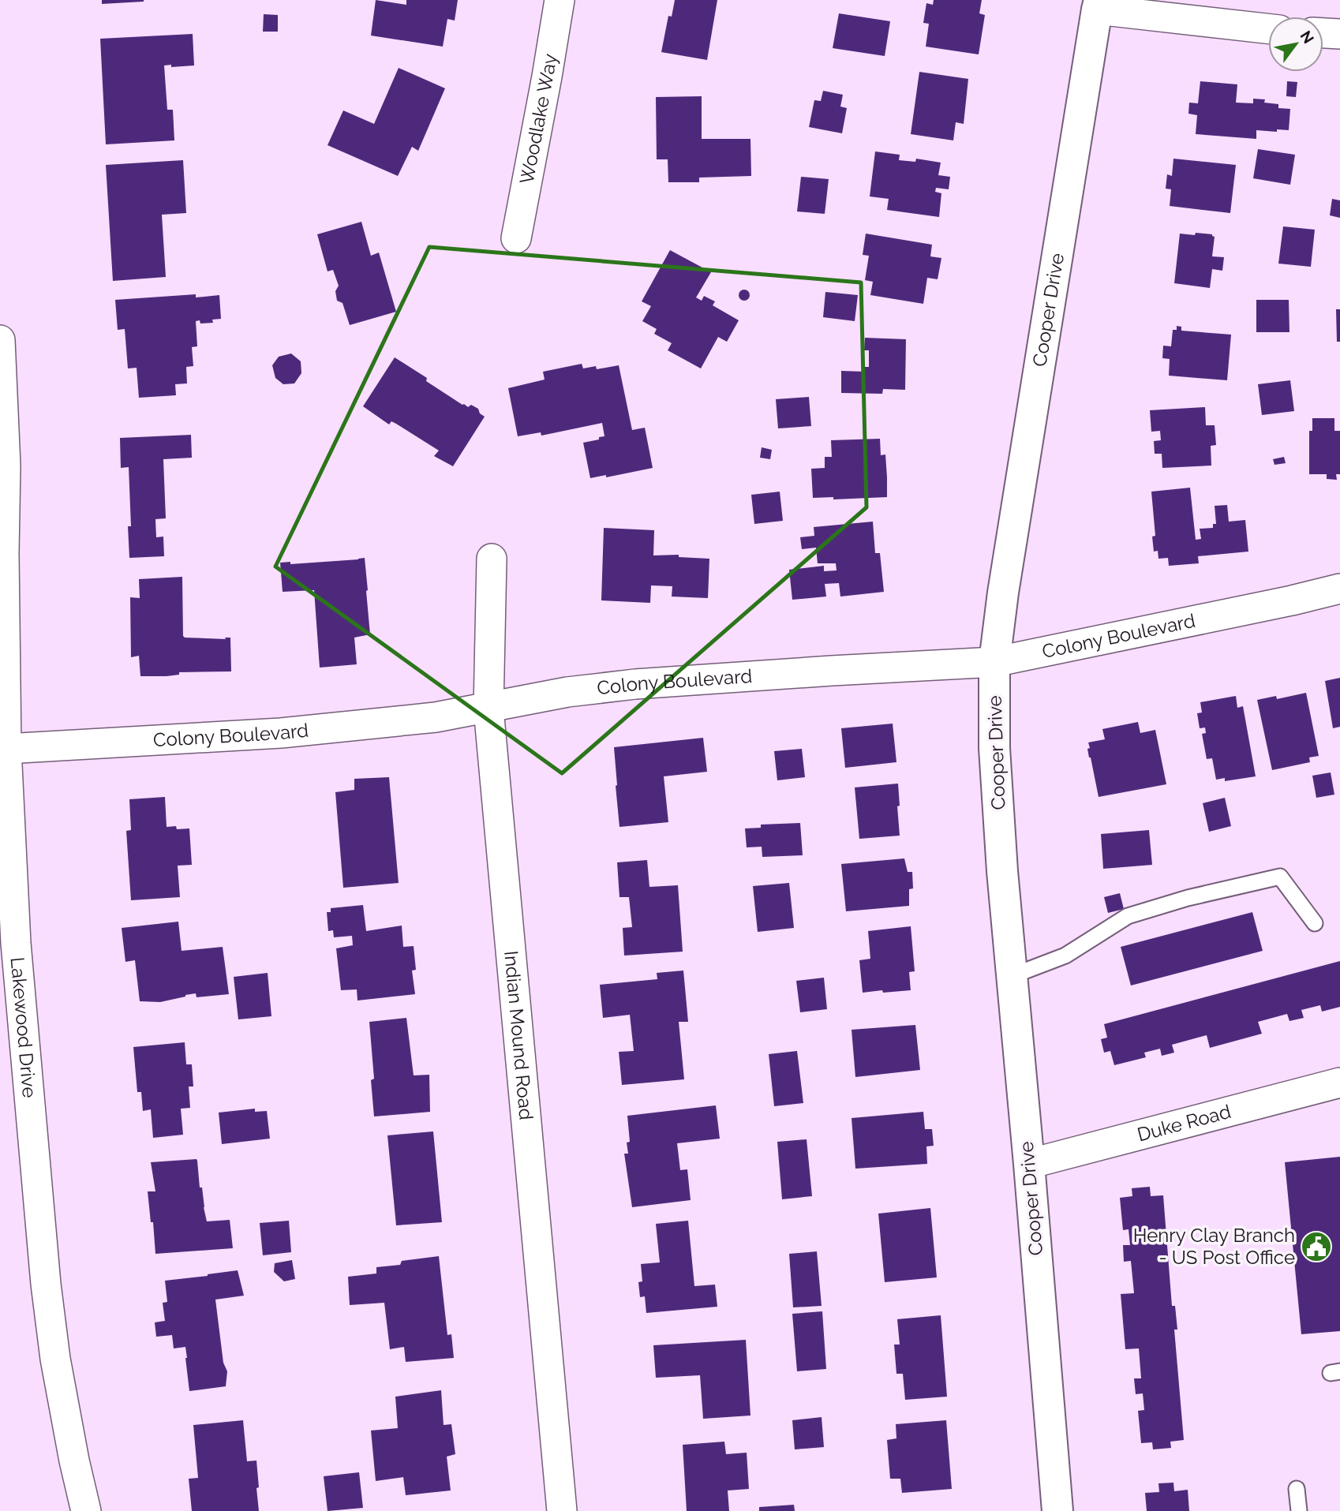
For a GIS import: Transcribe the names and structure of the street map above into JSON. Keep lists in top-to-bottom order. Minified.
{"streets":{"street":["Woodlake Way","Cooper Drive","Colony Boulevard","Lakewood Drive","Indian Mound Road","Duke Road"]},"crossings":[["Cooper Drive","Colony Boulevard"],["Cooper Drive","Duke Road"],["Colony Boulevard","Lakewood Drive"],["Colony Boulevard","Indian Mound Road"]],"places":{"public building":["Henry Clay Branch - US Post Office"]},"north":"top right"}
